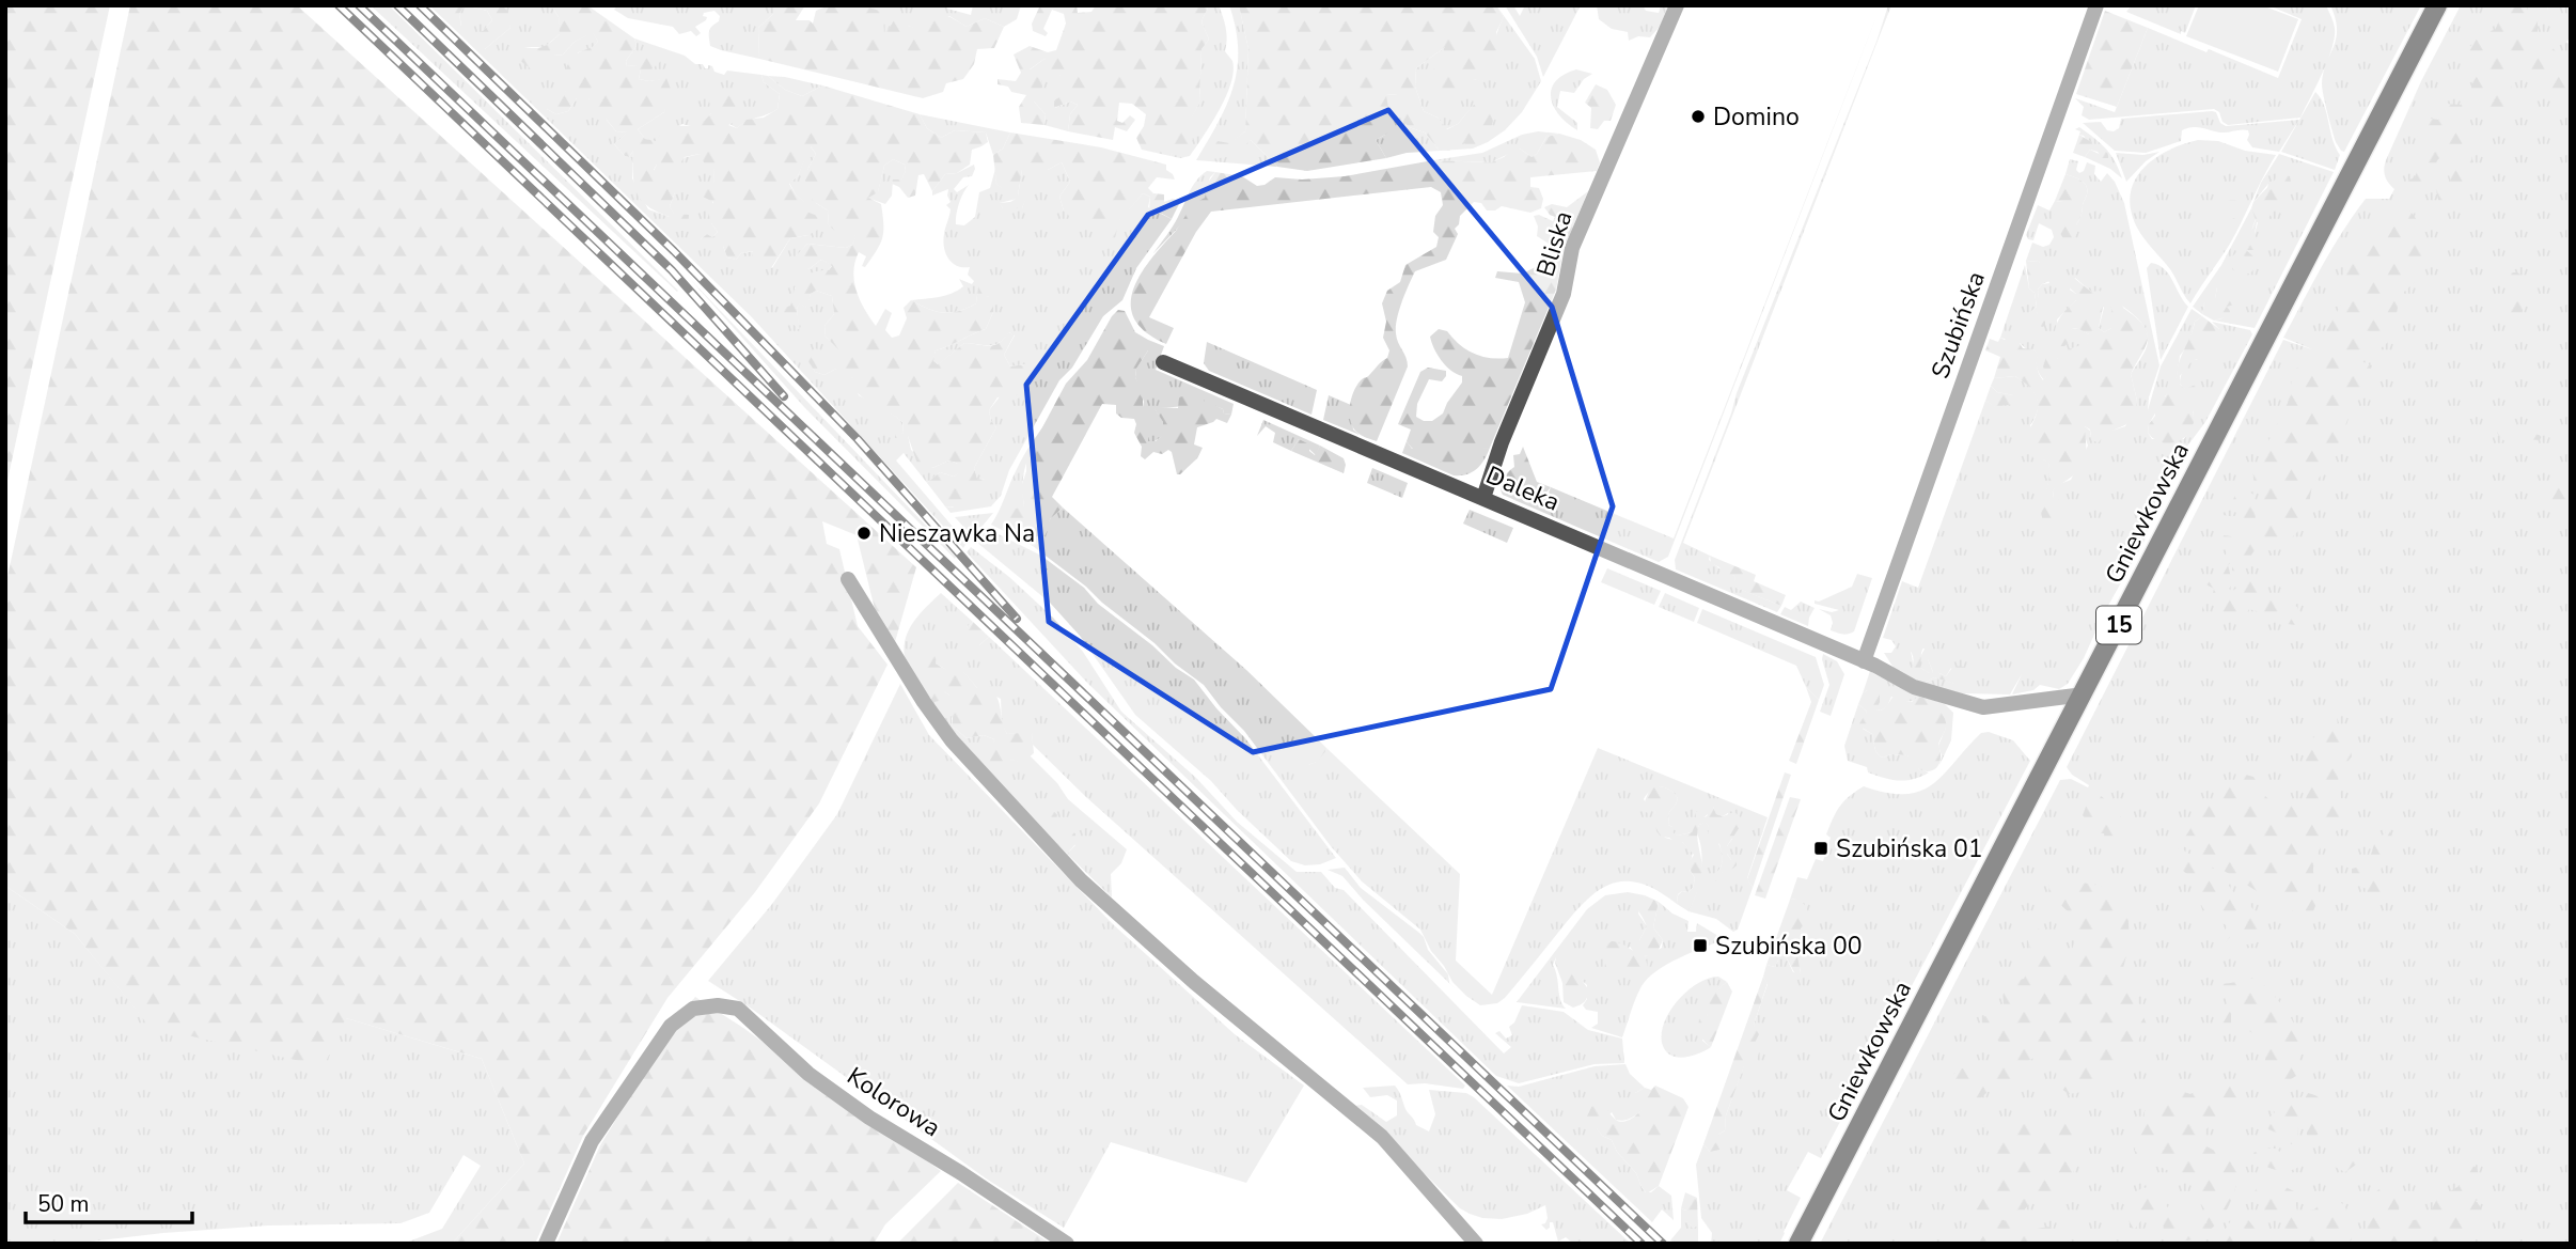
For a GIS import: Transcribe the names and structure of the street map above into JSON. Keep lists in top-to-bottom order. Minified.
{"streets":{"main road":["Gniewkowska","15"],"street":["Bliska","Szubińska","Daleka","Kolorowa"]},"crossings":[["Bliska","Daleka"],["Szubińska","Daleka"],["Daleka","Gniewkowska"]],"places":{"other":["Domino","Nieszawka Na"],"transit":["Szubińska 01","Szubińska 00"]},"scale_bar":"50 m"}
